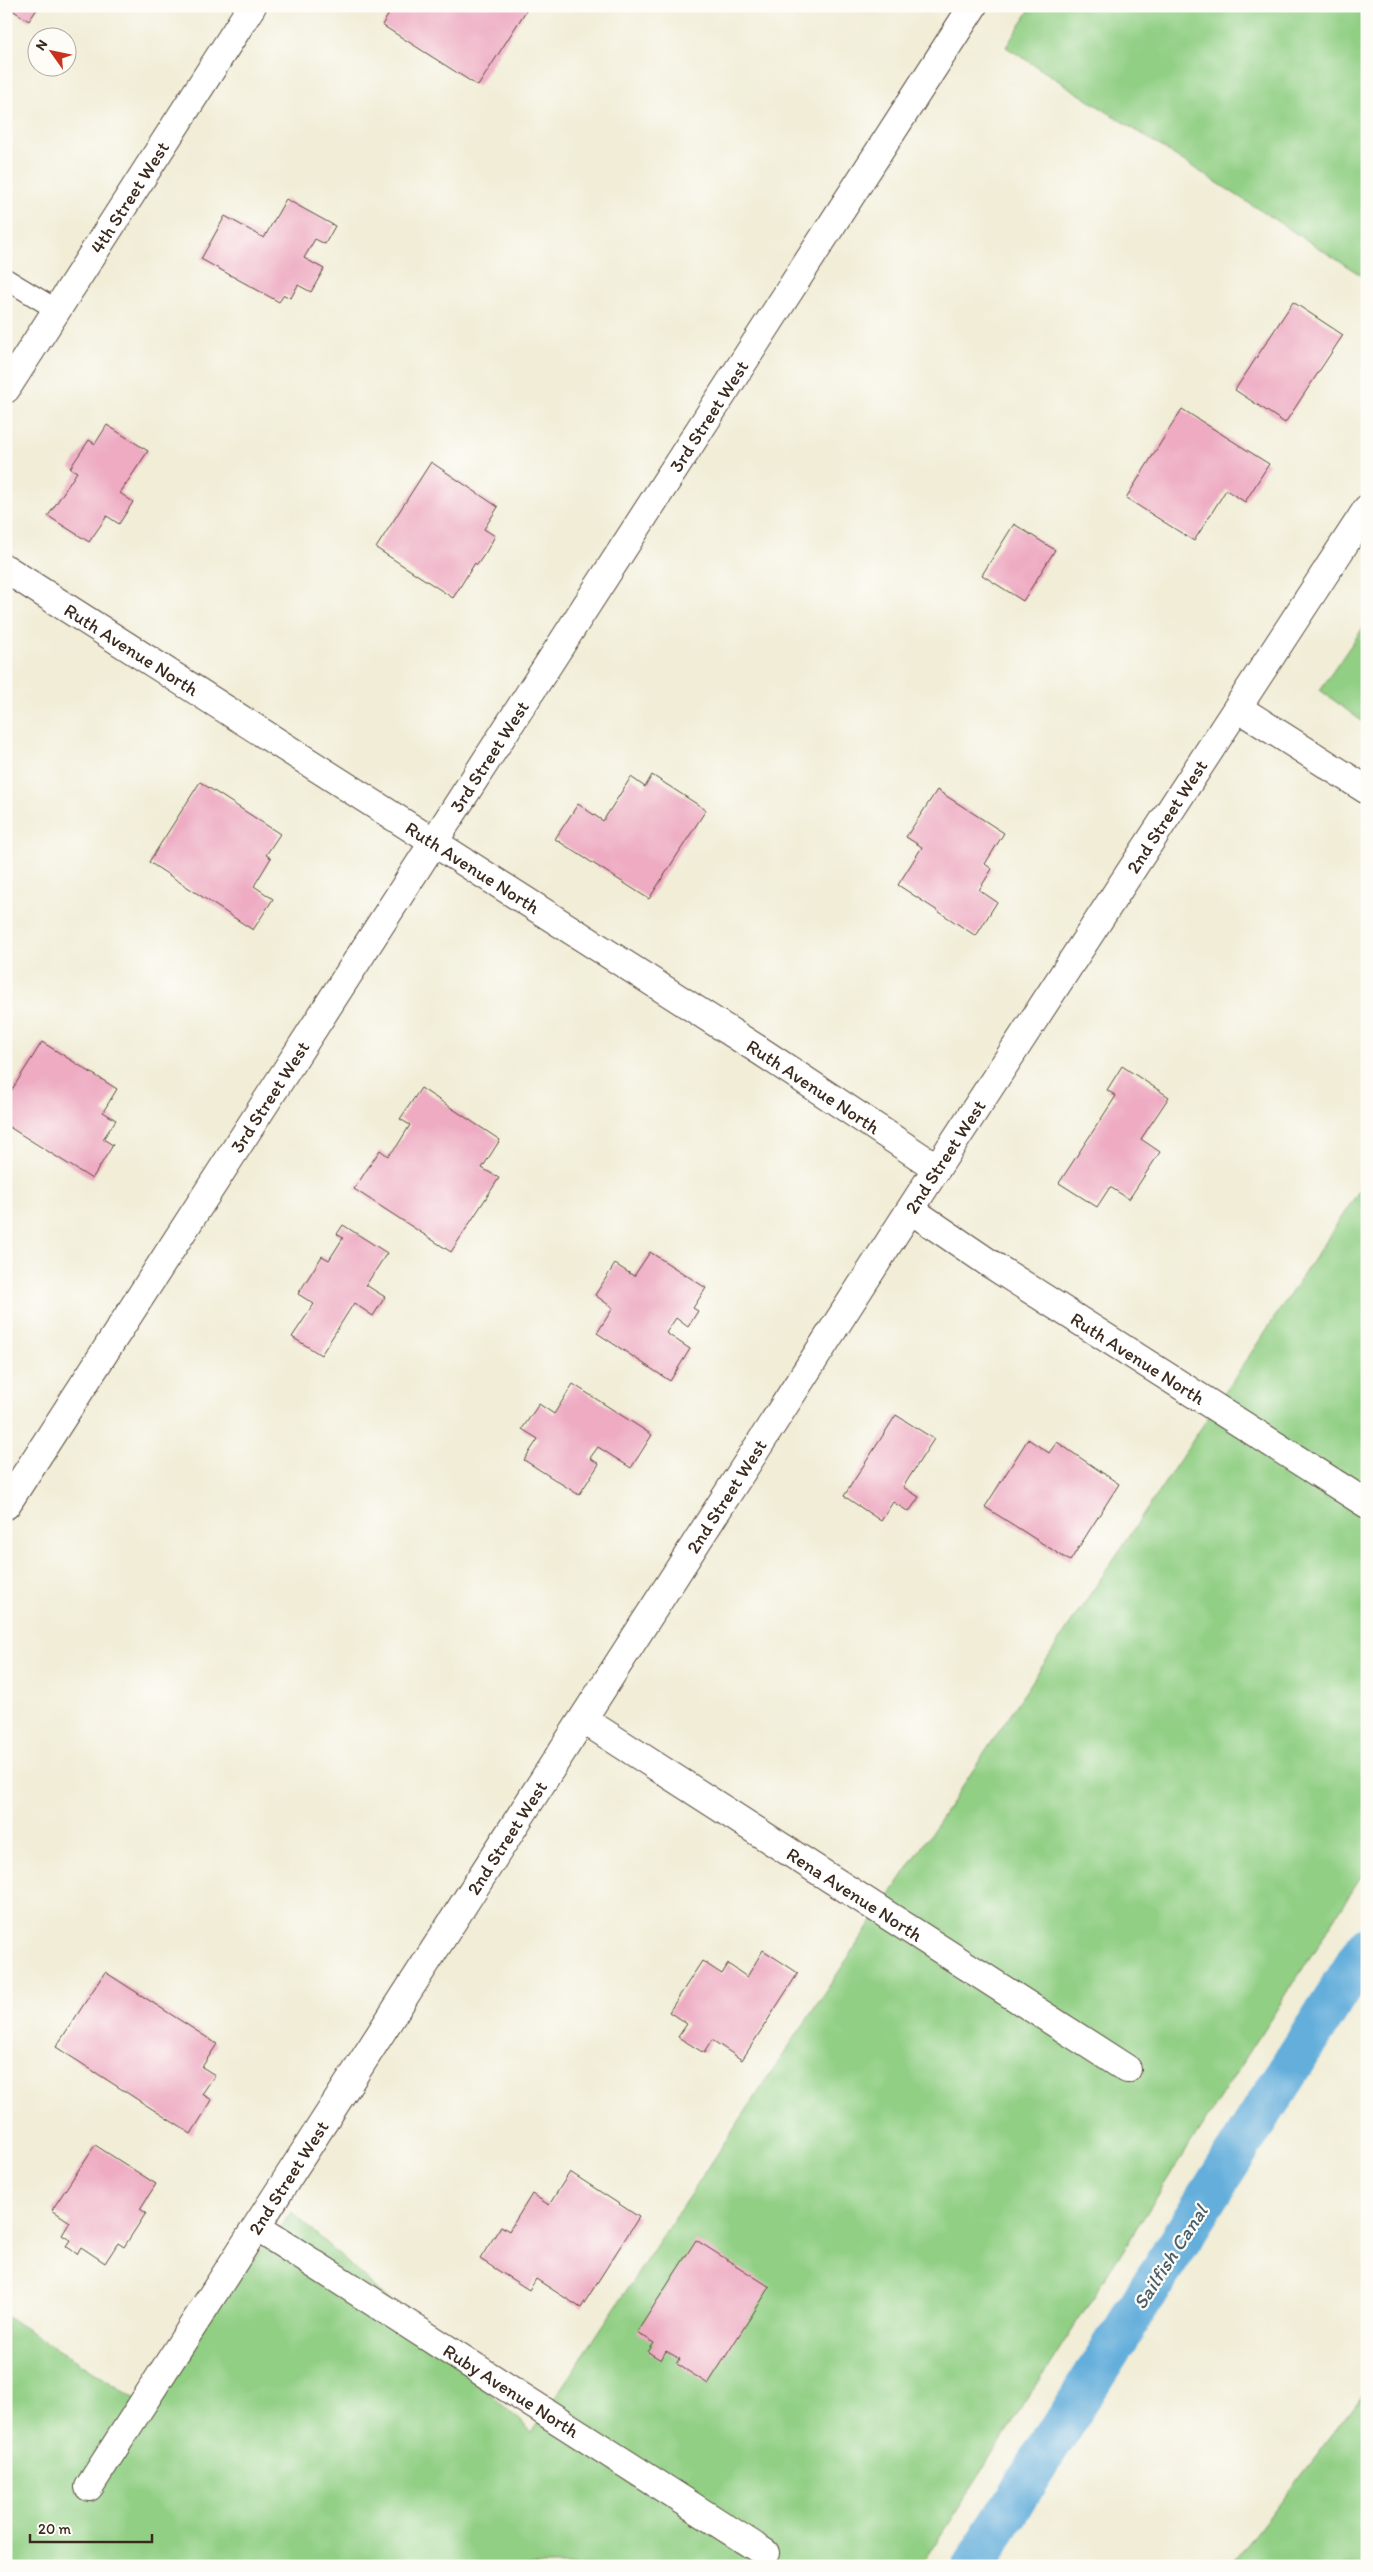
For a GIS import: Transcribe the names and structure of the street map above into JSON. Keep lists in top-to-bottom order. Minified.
{"streets":{"street":["4th Street West","3rd Street West","Ruth Avenue North","2nd Street West","Rena Avenue North","Ruby Avenue North"]},"crossings":[["3rd Street West","Ruth Avenue North"],["Ruth Avenue North","2nd Street West"],["2nd Street West","Rena Avenue North"],["2nd Street West","Ruby Avenue North"]],"water":["Sailfish Canal"],"scale_bar":"20 m","north":"top left"}
